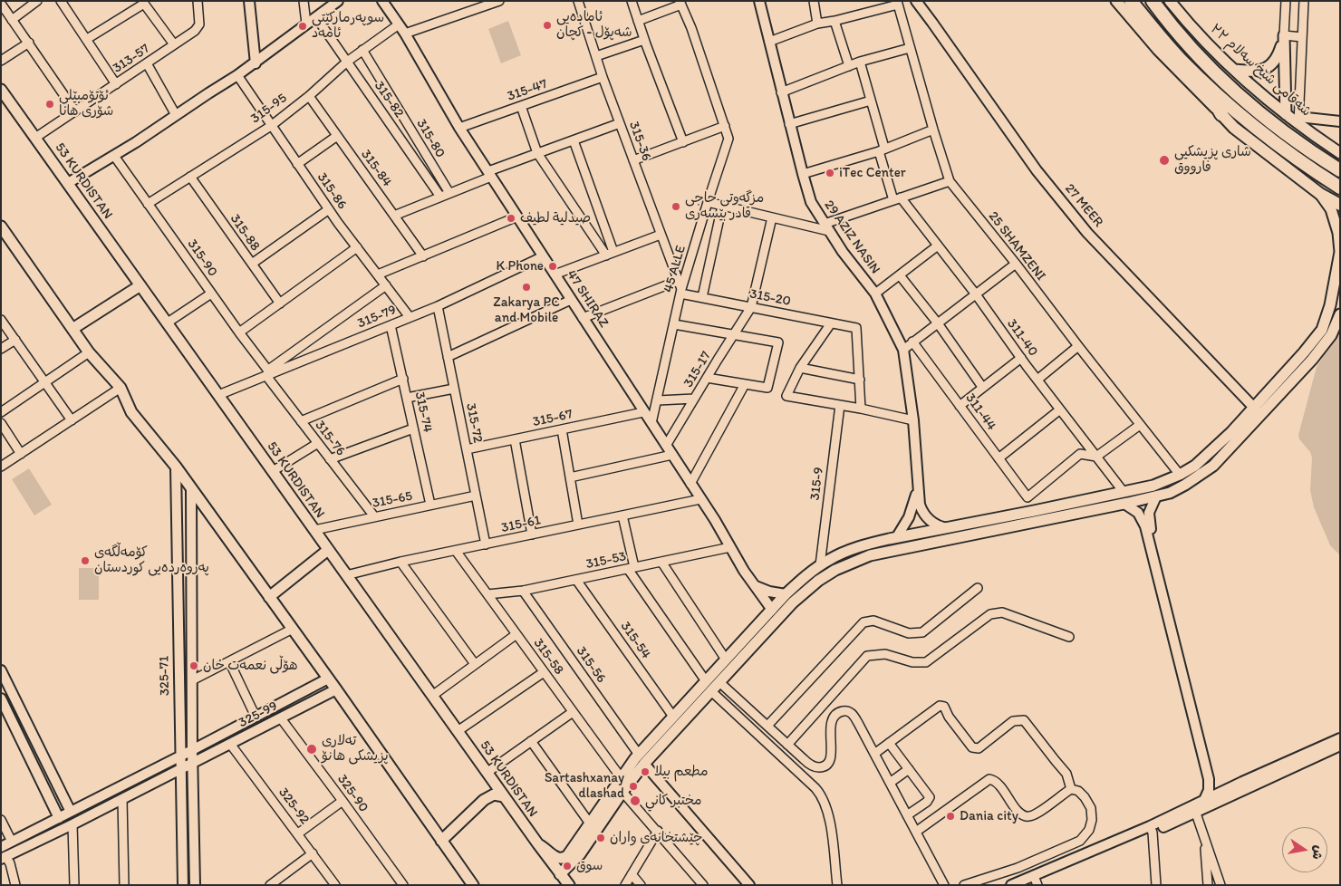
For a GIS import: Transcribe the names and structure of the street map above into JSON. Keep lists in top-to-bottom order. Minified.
{"streets":{"main road":["شەقامی شێخ سەلام ٣٣","53 KURDISTAN"],"street":["313-57","315-47","315-82","315-95","315-80","315-36","315-84","315-86","27 MEER","315-88","29 AZIZ NASIN","25 SHAMZENI","315-90","45 ALLE","315-20","47 SHIRAZ","315-79","311-40","315-17","315-74","311-44","315-67","315-72","315-76","315-9","315-65","315-61","315-53","315-54","315-58","315-56","325-71","325-99","325-90","325-92"]},"crossings":[["313-57","53 KURDISTAN"],["315-47","315-36"],["315-47","47 SHIRAZ"],["315-82","315-95"],["315-95","315-80"],["315-95","315-84"],["315-95","315-86"],["315-95","315-88"],["315-95","315-90"],["315-95","47 SHIRAZ"],["315-36","45 ALLE"],["315-36","315-20"],["53 KURDISTAN","315-79"],["53 KURDISTAN","315-65"],["53 KURDISTAN","315-61"],["315-86","315-79"],["315-90","315-79"],["315-90","315-76"],["45 ALLE","315-20"],["45 ALLE","47 SHIRAZ"],["315-20","315-17"],["47 SHIRAZ","315-79"],["47 SHIRAZ","315-17"],["47 SHIRAZ","315-67"],["47 SHIRAZ","315-61"],["47 SHIRAZ","315-53"],["315-79","315-74"],["315-79","315-72"],["315-79","315-76"],["311-40","311-44"],["315-74","315-65"],["315-67","315-72"],["315-72","315-65"],["315-72","315-61"],["315-76","315-65"],["315-61","315-58"],["315-53","315-54"],["315-53","315-58"],["315-53","315-56"],["325-71","325-99"],["325-99","325-90"],["325-99","325-92"]],"places":["ئامادەیی شەپۆل - کچان","سوپەرمارکێتی ئامەد","ئۆتۆمبێلی شۆری هانا","شاری پزیشکیی فارووق","iTec Center","مزگەوتی حاجی قادر بێسەری","صیدلیة لطیف","K Phone","Zakarya PC and Mobile","كۆمەڵگەی پەروەردەیی كوردستان","هۆڵی نعمەت خان","تەلاری پزیشکی هانۆ","مطعم بيلا","Sartashxanay dlashad","مختبر كاني","Dania city","چێشتخانەی واران","سوق"],"north":"right"}
